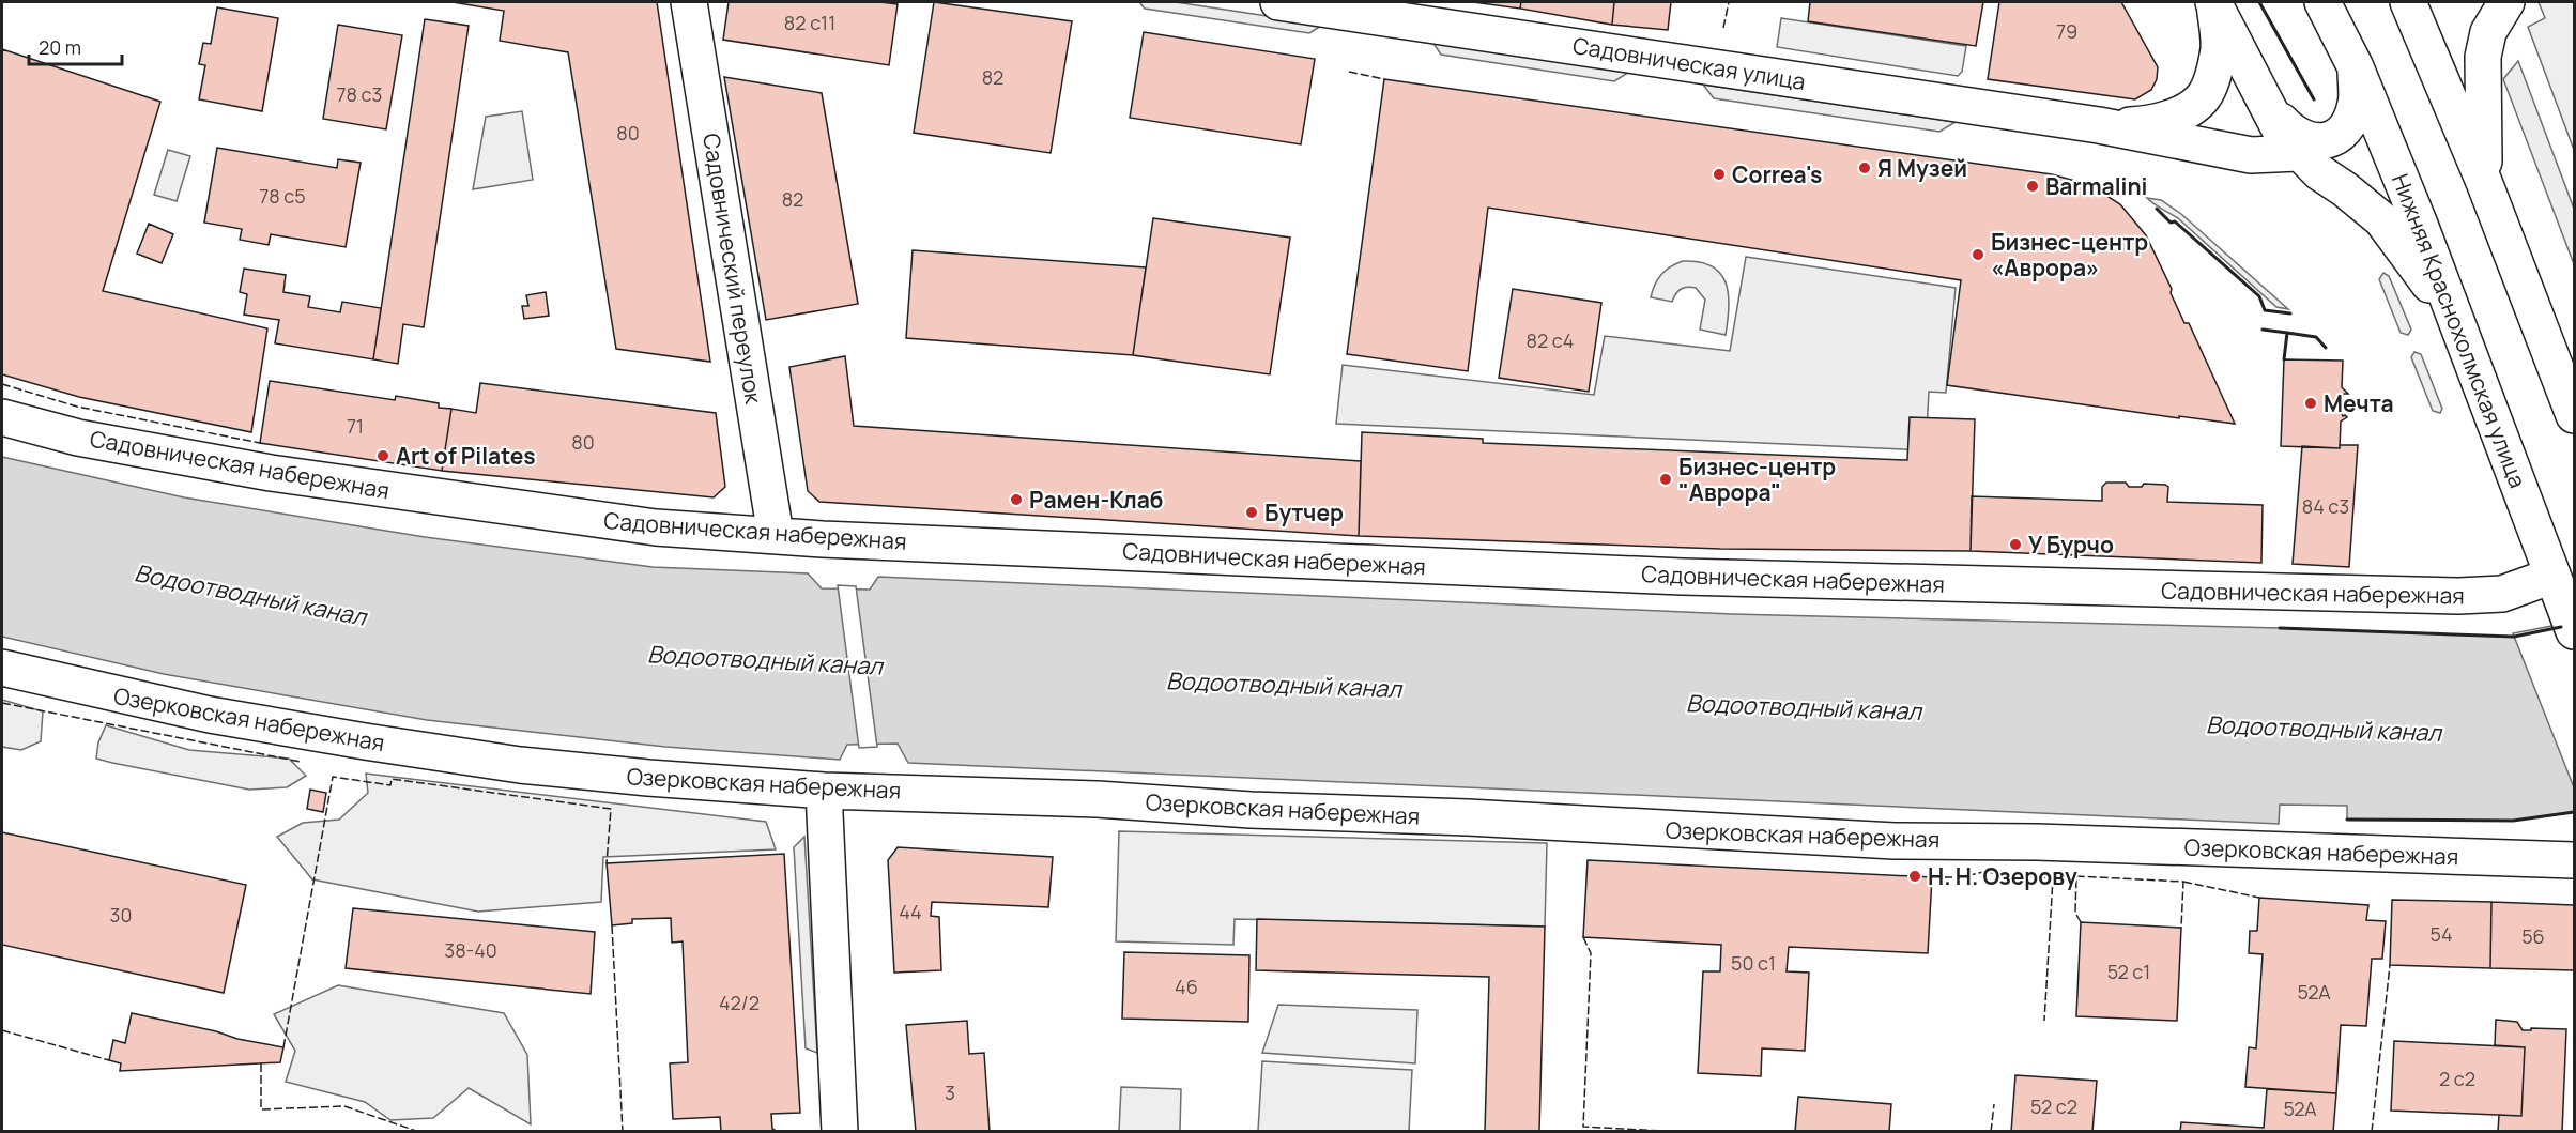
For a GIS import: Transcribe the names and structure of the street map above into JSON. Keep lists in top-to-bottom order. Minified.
{"streets":{"street":["Садовническая улица","Садовнический переулок","Нижняя Краснохолмская улица","Садовническая набережная","Озерковская набережная"]},"crossings":[["Садовнический переулок","Садовническая набережная"],["Нижняя Краснохолмская улица","Садовническая набережная"]],"water":["Водоотводный канал"],"places":["Я Музей","Correa's","Barmalini","Бизнес-центр «Аврора»","Мечта","Art of Pilates","Бизнес-центр \"Аврора\"","Рамен-Клаб","Бутчер","У Бурчо","Н. Н. Озерову"],"house_numbers":["82 с11","79","82","78 с3","80","78 с5","82","82 с4","71","80","84 с3","44","30","54","56","38-40","50 с1","52 с1","46","52А","42/2","2 с2","3","52 с2","52А"],"scale_bar":"20 m"}
